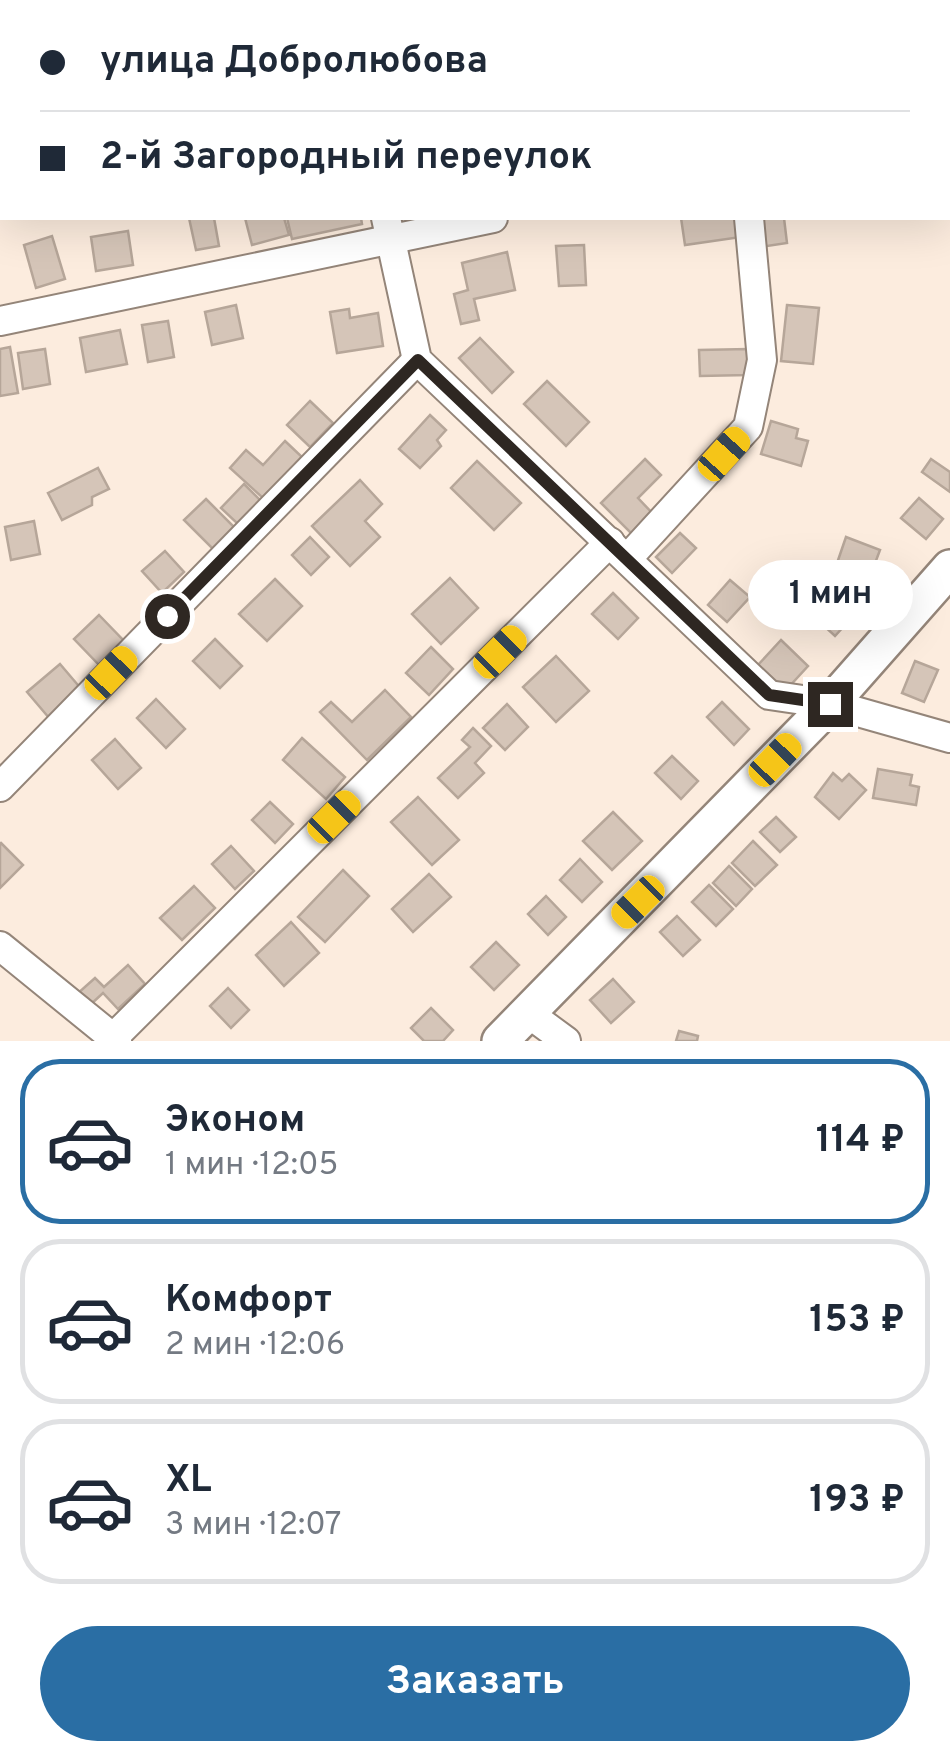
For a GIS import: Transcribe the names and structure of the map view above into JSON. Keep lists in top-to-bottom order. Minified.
{"page":{"banner":["улица Добролюбова","2-й Загородный переулок"],"bubble":"1 мин","list":[{"name":"Эконом","note":"1 мин · 12:05","value":"114 ₽"},{"name":"Комфорт","note":"2 мин · 12:06","value":"153 ₽"},{"name":"XL","note":"3 мин · 12:07","value":"193 ₽"}],"buttons":"Заказать"}}
